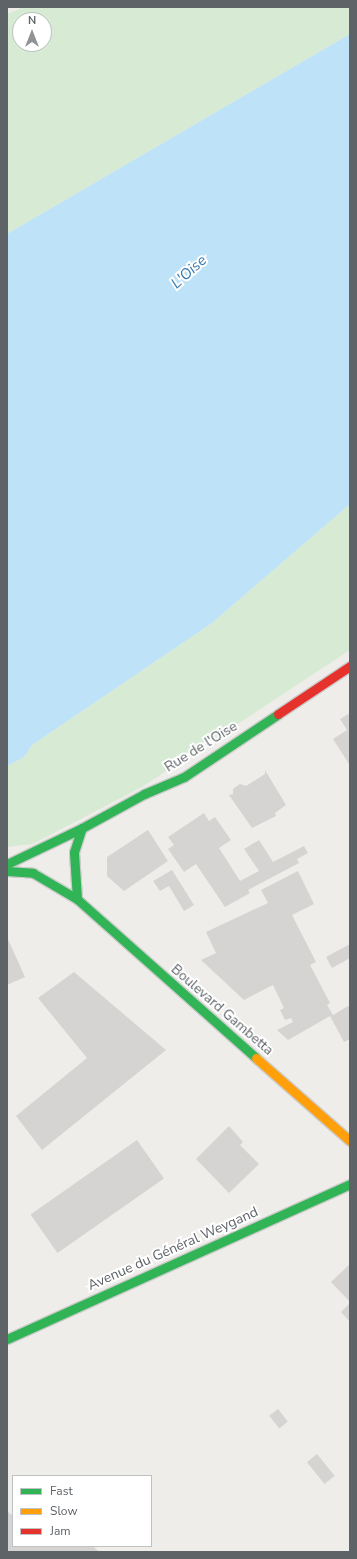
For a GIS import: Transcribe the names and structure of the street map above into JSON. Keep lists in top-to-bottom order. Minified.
{"streets":{"street":["Rue de l'Oise","Boulevard Gambetta","Avenue du Général Weygand"]},"water":["L'Oise"],"legend":["Fast","Slow","Jam"],"north":"top"}
